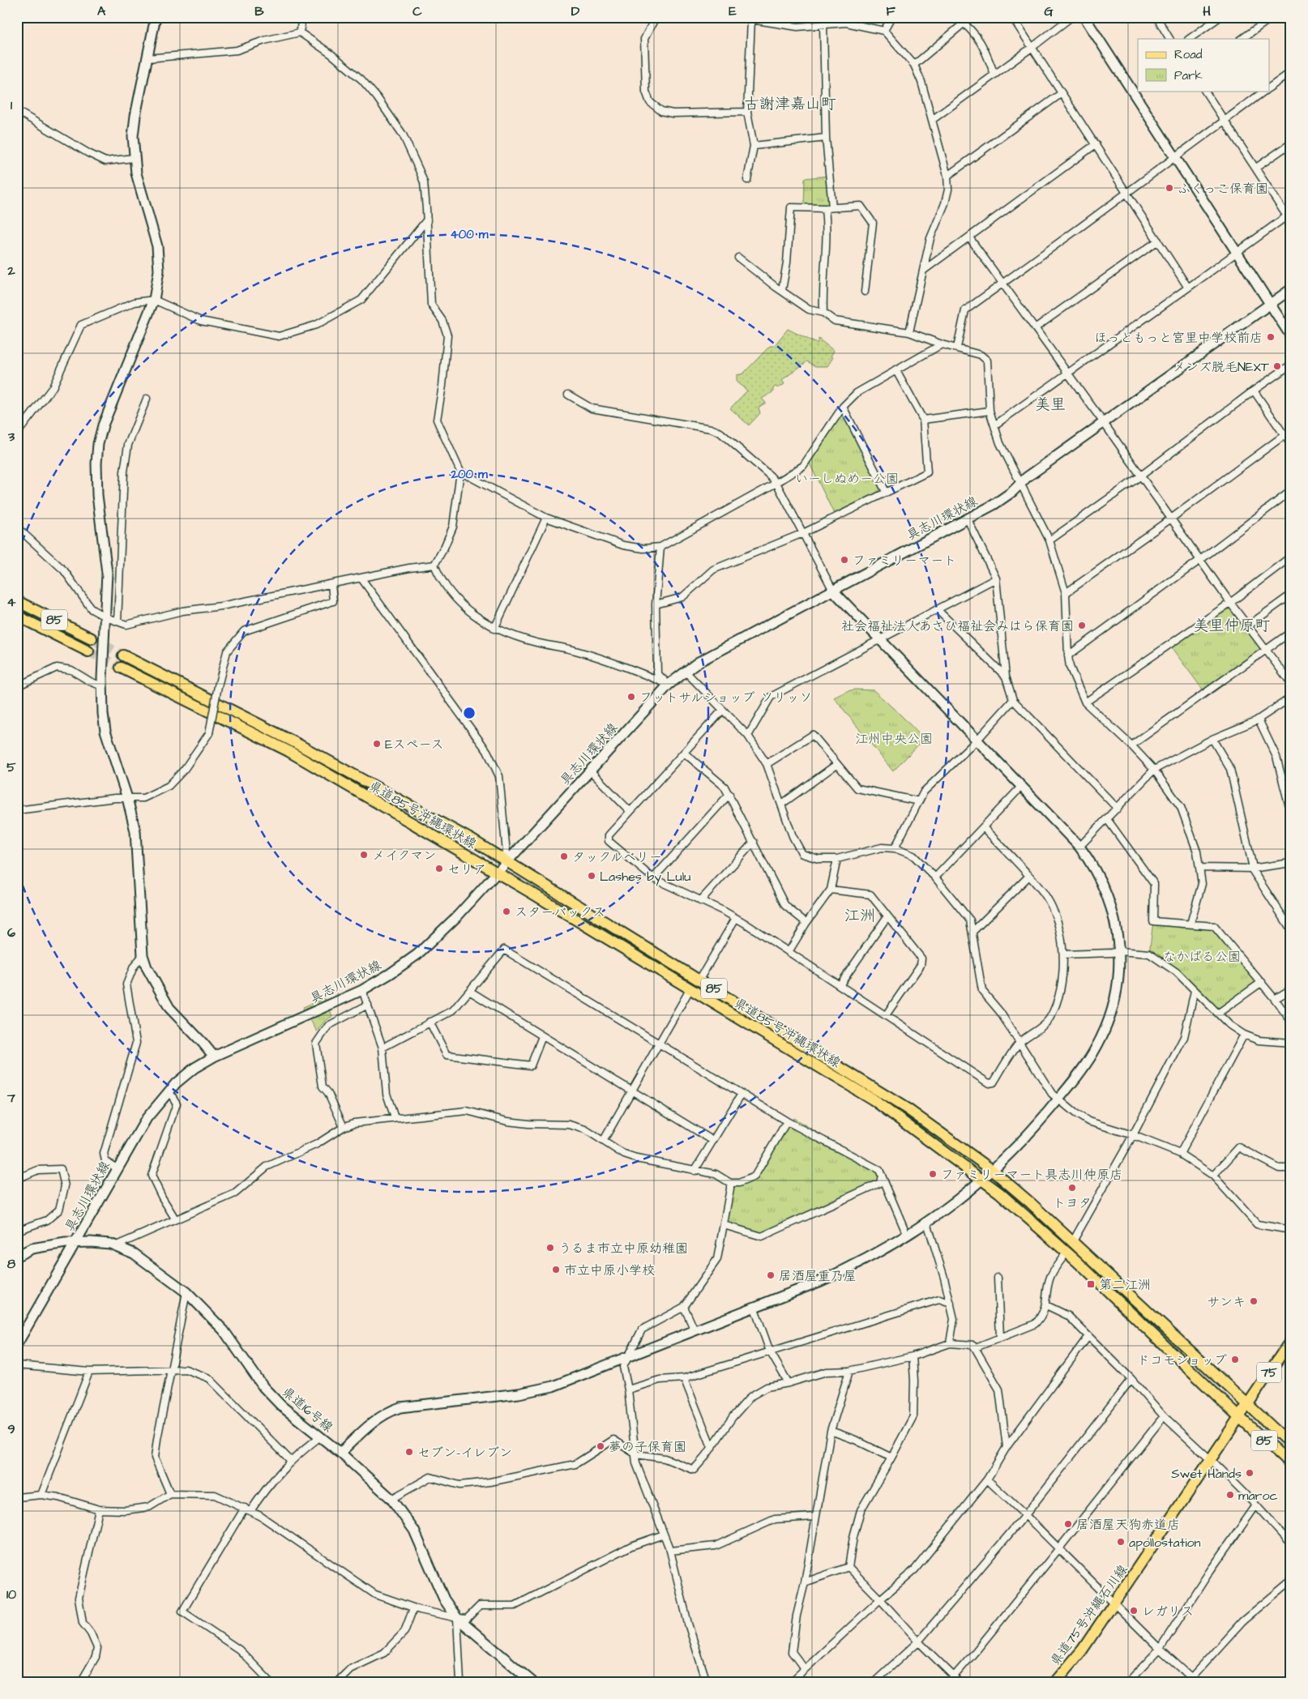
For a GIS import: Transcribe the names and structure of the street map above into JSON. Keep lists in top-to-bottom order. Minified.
{"streets":{"main road":["85","県道85号沖縄環状線","75","県道75号沖縄石川線"],"street":["具志川環状線","県道16号線"]},"crossings":[["具志川環状線","県道85号沖縄環状線"],["具志川環状線","県道16号線"],["県道85号沖縄環状線","県道75号沖縄石川線"]],"districts":["古謝津嘉山町","美里","美里仲原町","江洲"],"parks":["いーしぬめー公園","江州中央公園","なかばる公園"],"places":{"other":["ふくっこ保育園","ほっともっと宮里中学校前店","メンズ脱毛NEXT","ファミリーマート","社会福祉法人あさひ福祉会みはら保育園","フットサルショップ ソリッソ","Eスペース","メイクマン","タックルベリー","セリア","Lashes by Lulu","スターバックス","ファミリーマート具志川仲原店","トヨタ","うるま市立中原幼稚園","市立中原小学校","居酒屋重乃屋","サンキ","ドコモショップ","夢の子保育園","セブン-イレブン","Swet Hands","maroc","居酒屋天狗赤道店","apollostation","レガリス"],"transit":["第二江洲"]},"legend":["Road","Park"],"grid":{"columns":["A","B","C","D","E","F","G","H"],"rows":["1","2","3","4","5","6","7","8","9","10"]},"rings":["400 m","200 m"]}
